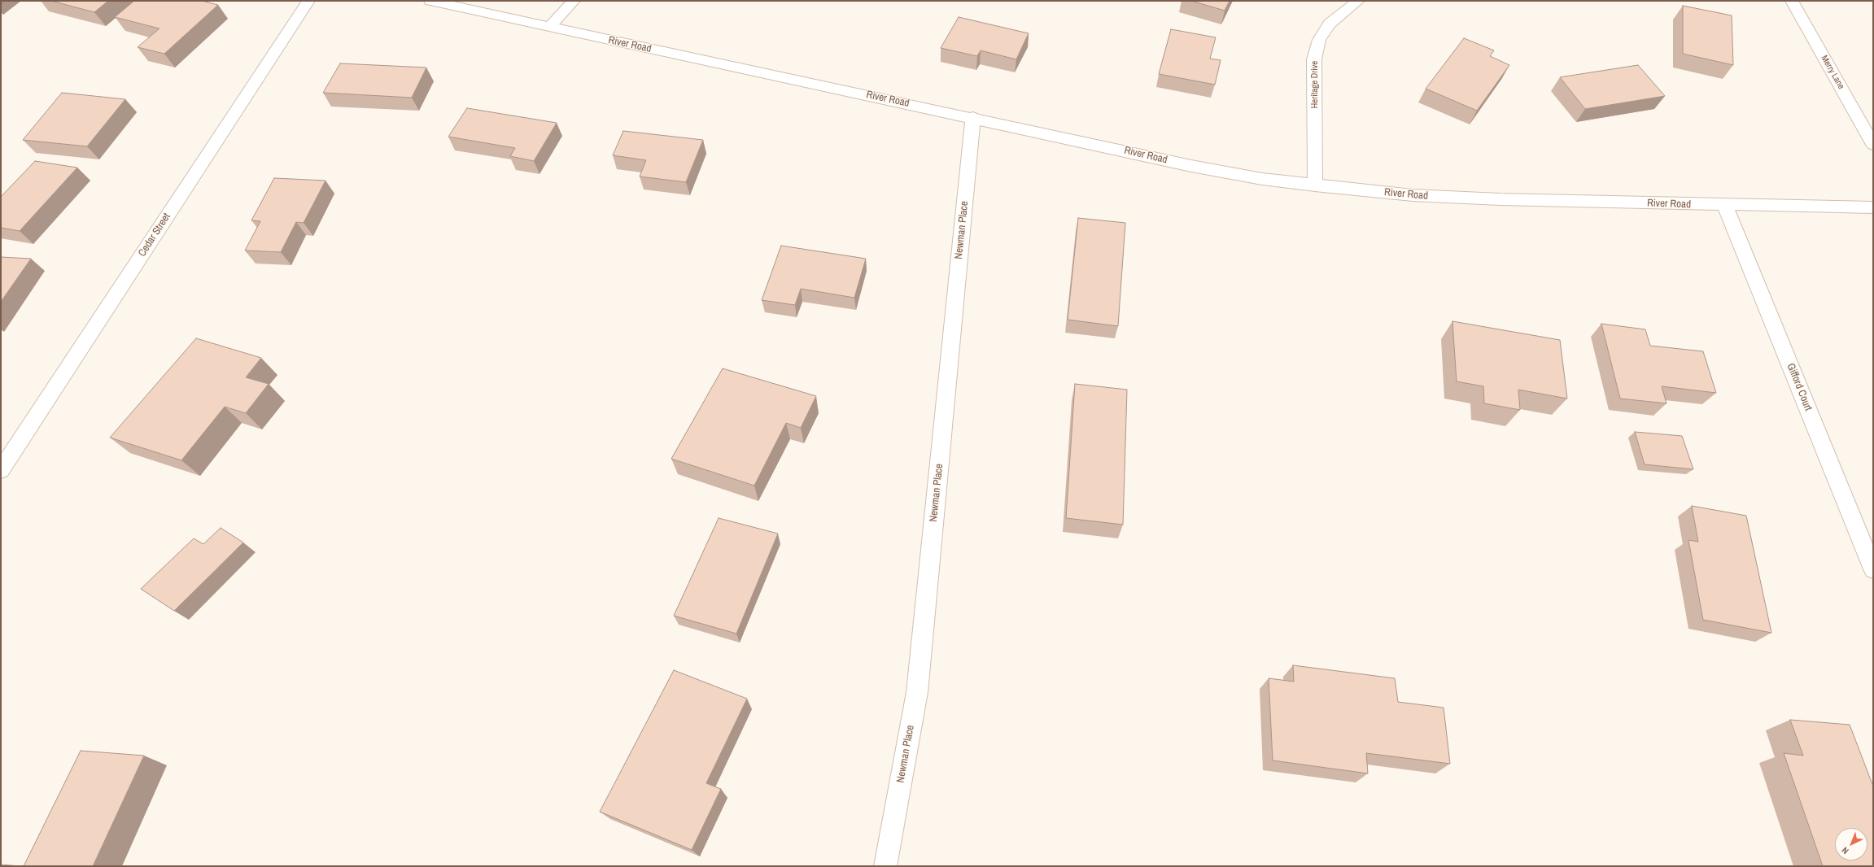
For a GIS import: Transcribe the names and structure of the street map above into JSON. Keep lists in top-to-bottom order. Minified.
{"streets":{"street":["River Road","Merry Lane","Heritage Drive","Newman Place","Cedar Street","Gifford Court"]},"crossings":[["River Road","Heritage Drive"],["River Road","Newman Place"],["River Road","Gifford Court"]],"north":"bottom left"}
